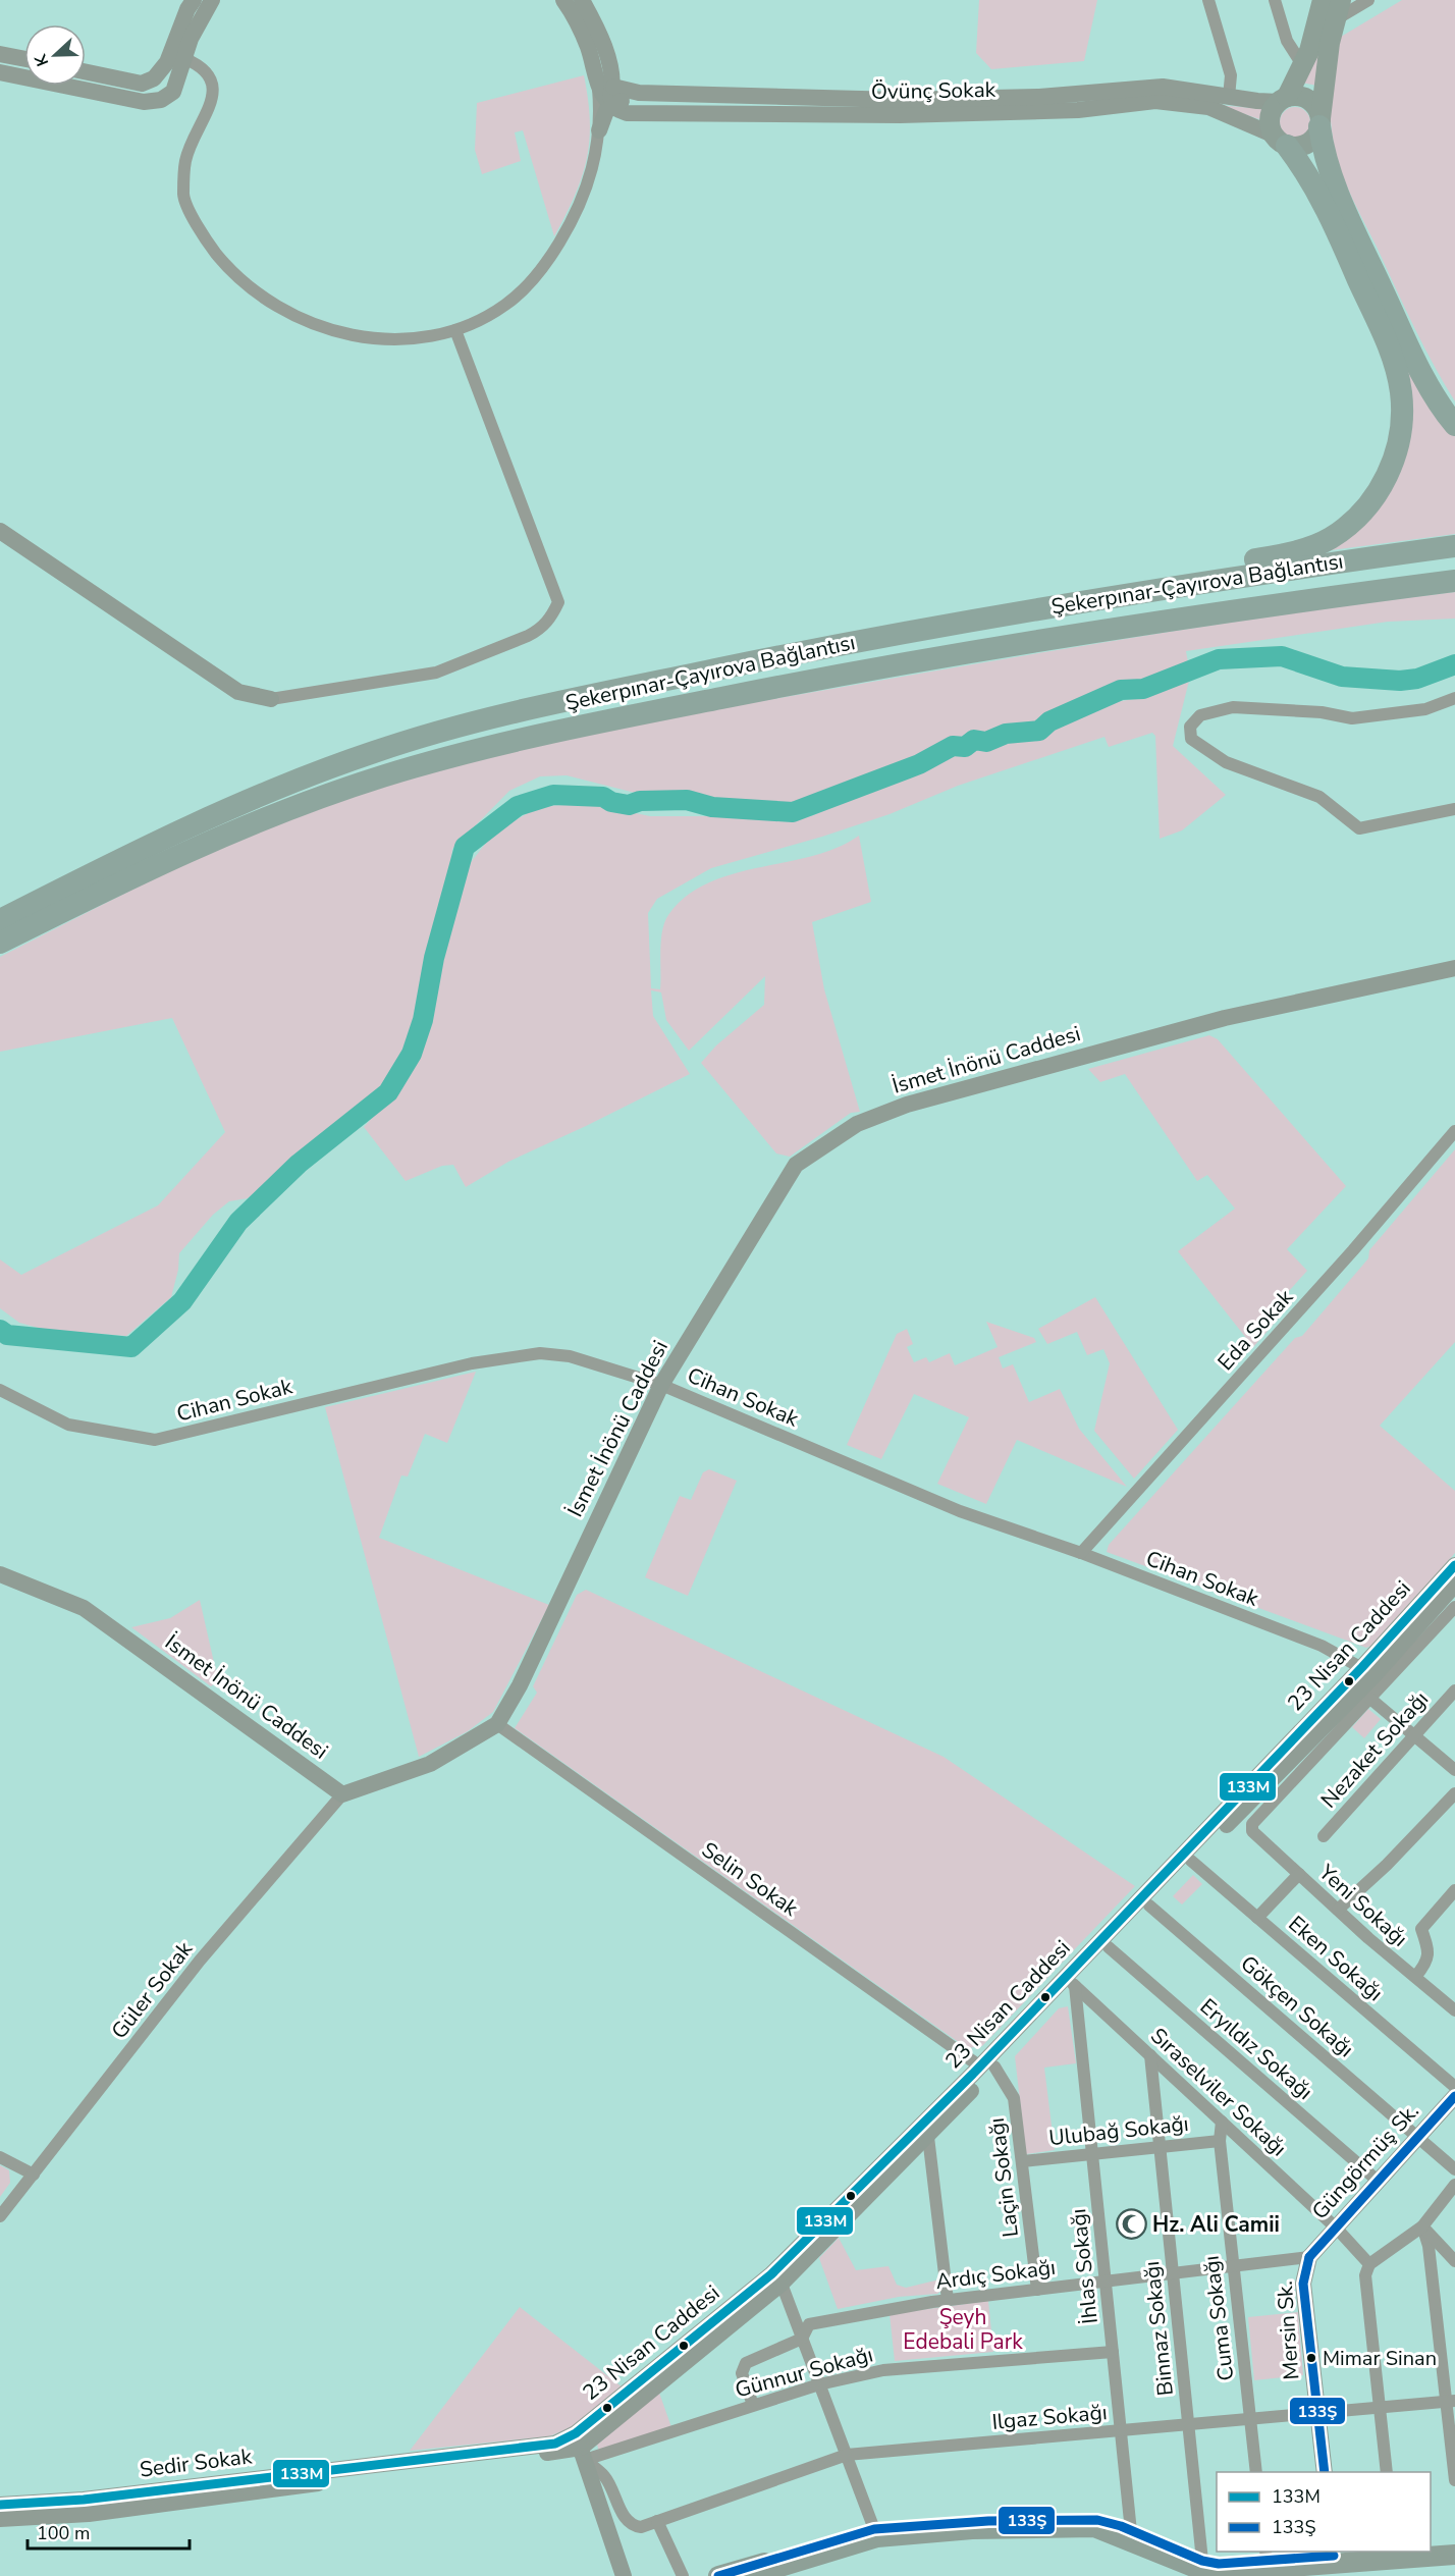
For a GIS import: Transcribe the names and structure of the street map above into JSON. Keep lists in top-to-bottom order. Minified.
{"streets":{"highway":["Şekerpınar-Çayırova Bağlantısı"],"street":["Övünç Sokak","İsmet İnönü Caddesi","Eda Sokak","Cihan Sokak","23 Nisan Caddesi","Nezaket Sokağı","Selin Sokak","Yeni Sokağı","Eken Sokağı","Güler Sokak","Gökçen Sokağı","Eryıldız Sokağı","Sıraselviler Sokağı","Ulubağ Sokağı","Güngörmüş Sk.","Laçin Sokağı","İhlas Sokağı","Ardıç Sokağı","Cuma Sokağı","Binnaz Sokağı","Mersin Sk.","Günnur Sokağı","Ilgaz Sokağı","Sedir Sokak"]},"crossings":[["İsmet İnönü Caddesi","Cihan Sokak"],["İsmet İnönü Caddesi","Selin Sokak"],["İsmet İnönü Caddesi","Güler Sokak"],["Eda Sokak","Cihan Sokak"],["Cihan Sokak","23 Nisan Caddesi"],["23 Nisan Caddesi","Selin Sokak"],["23 Nisan Caddesi","Eken Sokağı"],["23 Nisan Caddesi","Gökçen Sokağı"],["23 Nisan Caddesi","Eryıldız Sokağı"],["23 Nisan Caddesi","Sıraselviler Sokağı"],["23 Nisan Caddesi","Laçin Sokağı"],["23 Nisan Caddesi","İhlas Sokağı"],["23 Nisan Caddesi","Günnur Sokağı"],["23 Nisan Caddesi","Ilgaz Sokağı"],["23 Nisan Caddesi","Sedir Sokak"],["Selin Sokak","Laçin Sokağı"],["Gökçen Sokağı","Güngörmüş Sk."],["Eryıldız Sokağı","Güngörmüş Sk."],["Sıraselviler Sokağı","Güngörmüş Sk."],["Sıraselviler Sokağı","İhlas Sokağı"],["Sıraselviler Sokağı","Cuma Sokağı"],["Sıraselviler Sokağı","Binnaz Sokağı"],["Ulubağ Sokağı","Laçin Sokağı"],["Ulubağ Sokağı","İhlas Sokağı"],["Ulubağ Sokağı","Cuma Sokağı"],["Ulubağ Sokağı","Binnaz Sokağı"],["Güngörmüş Sk.","Ardıç Sokağı"],["Güngörmüş Sk.","Mersin Sk."],["Laçin Sokağı","Ardıç Sokağı"],["İhlas Sokağı","Ardıç Sokağı"],["İhlas Sokağı","Günnur Sokağı"],["İhlas Sokağı","Ilgaz Sokağı"],["Ardıç Sokağı","Cuma Sokağı"],["Ardıç Sokağı","Binnaz Sokağı"],["Ardıç Sokağı","Mersin Sk."],["Ardıç Sokağı","Günnur Sokağı"],["Cuma Sokağı","Ilgaz Sokağı"],["Binnaz Sokağı","Ilgaz Sokağı"],["Mersin Sk.","Ilgaz Sokağı"],["Günnur Sokağı","Ilgaz Sokağı"],["Günnur Sokağı","Sedir Sokak"],["Ilgaz Sokağı","Sedir Sokak"]],"parks":["Şeyh Edebali Park"],"places":{"mosque":["Hz. Ali Camii"],"other":["Mimar Sinan"]},"lines":["transit line 133M","transit line 133Ş"],"legend":["133M","133Ş"],"scale_bar":"100 m","north":"left"}
